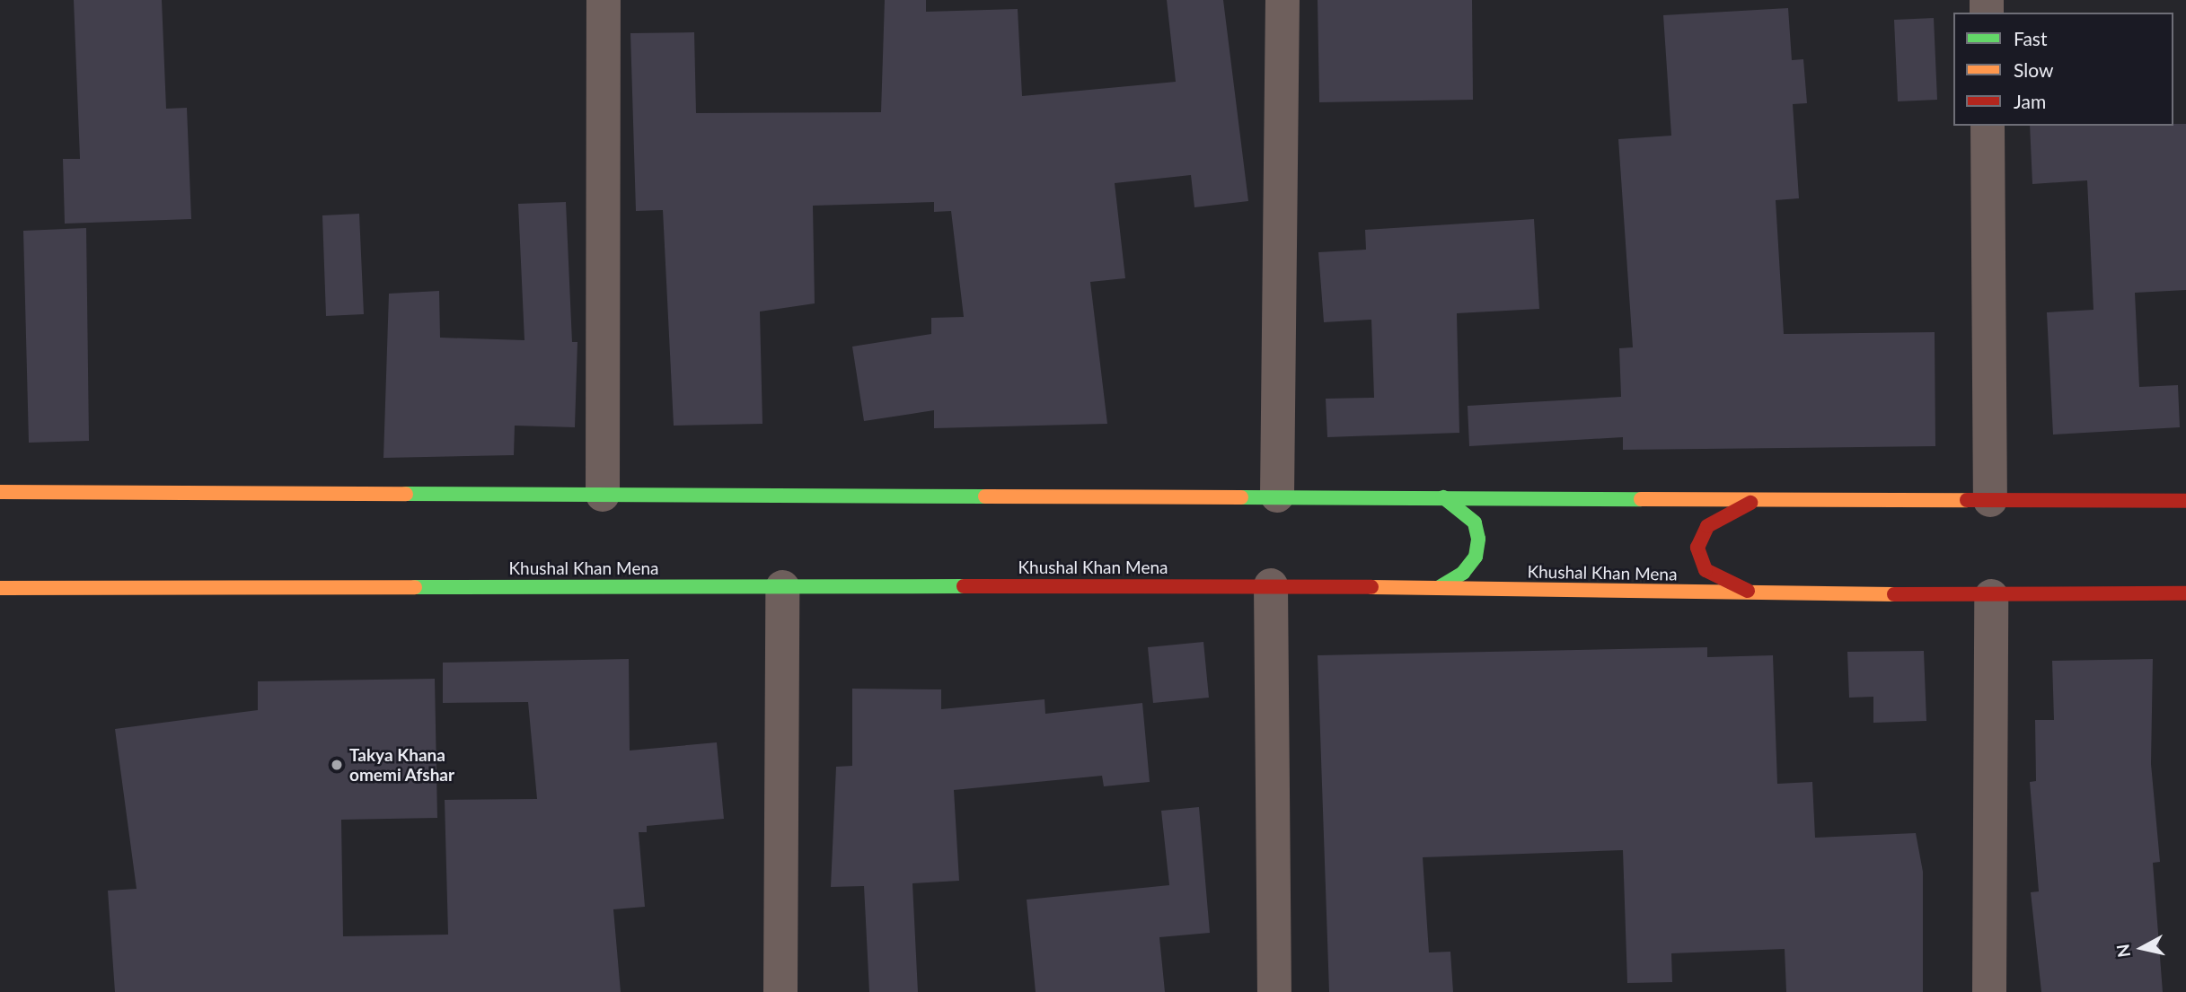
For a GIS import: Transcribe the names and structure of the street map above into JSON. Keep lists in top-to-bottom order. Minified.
{"streets":{"street":["Khushal Khan Mena"]},"places":["Takya Khana omemi Afshar"],"legend":["Fast","Slow","Jam"],"north":"left"}
